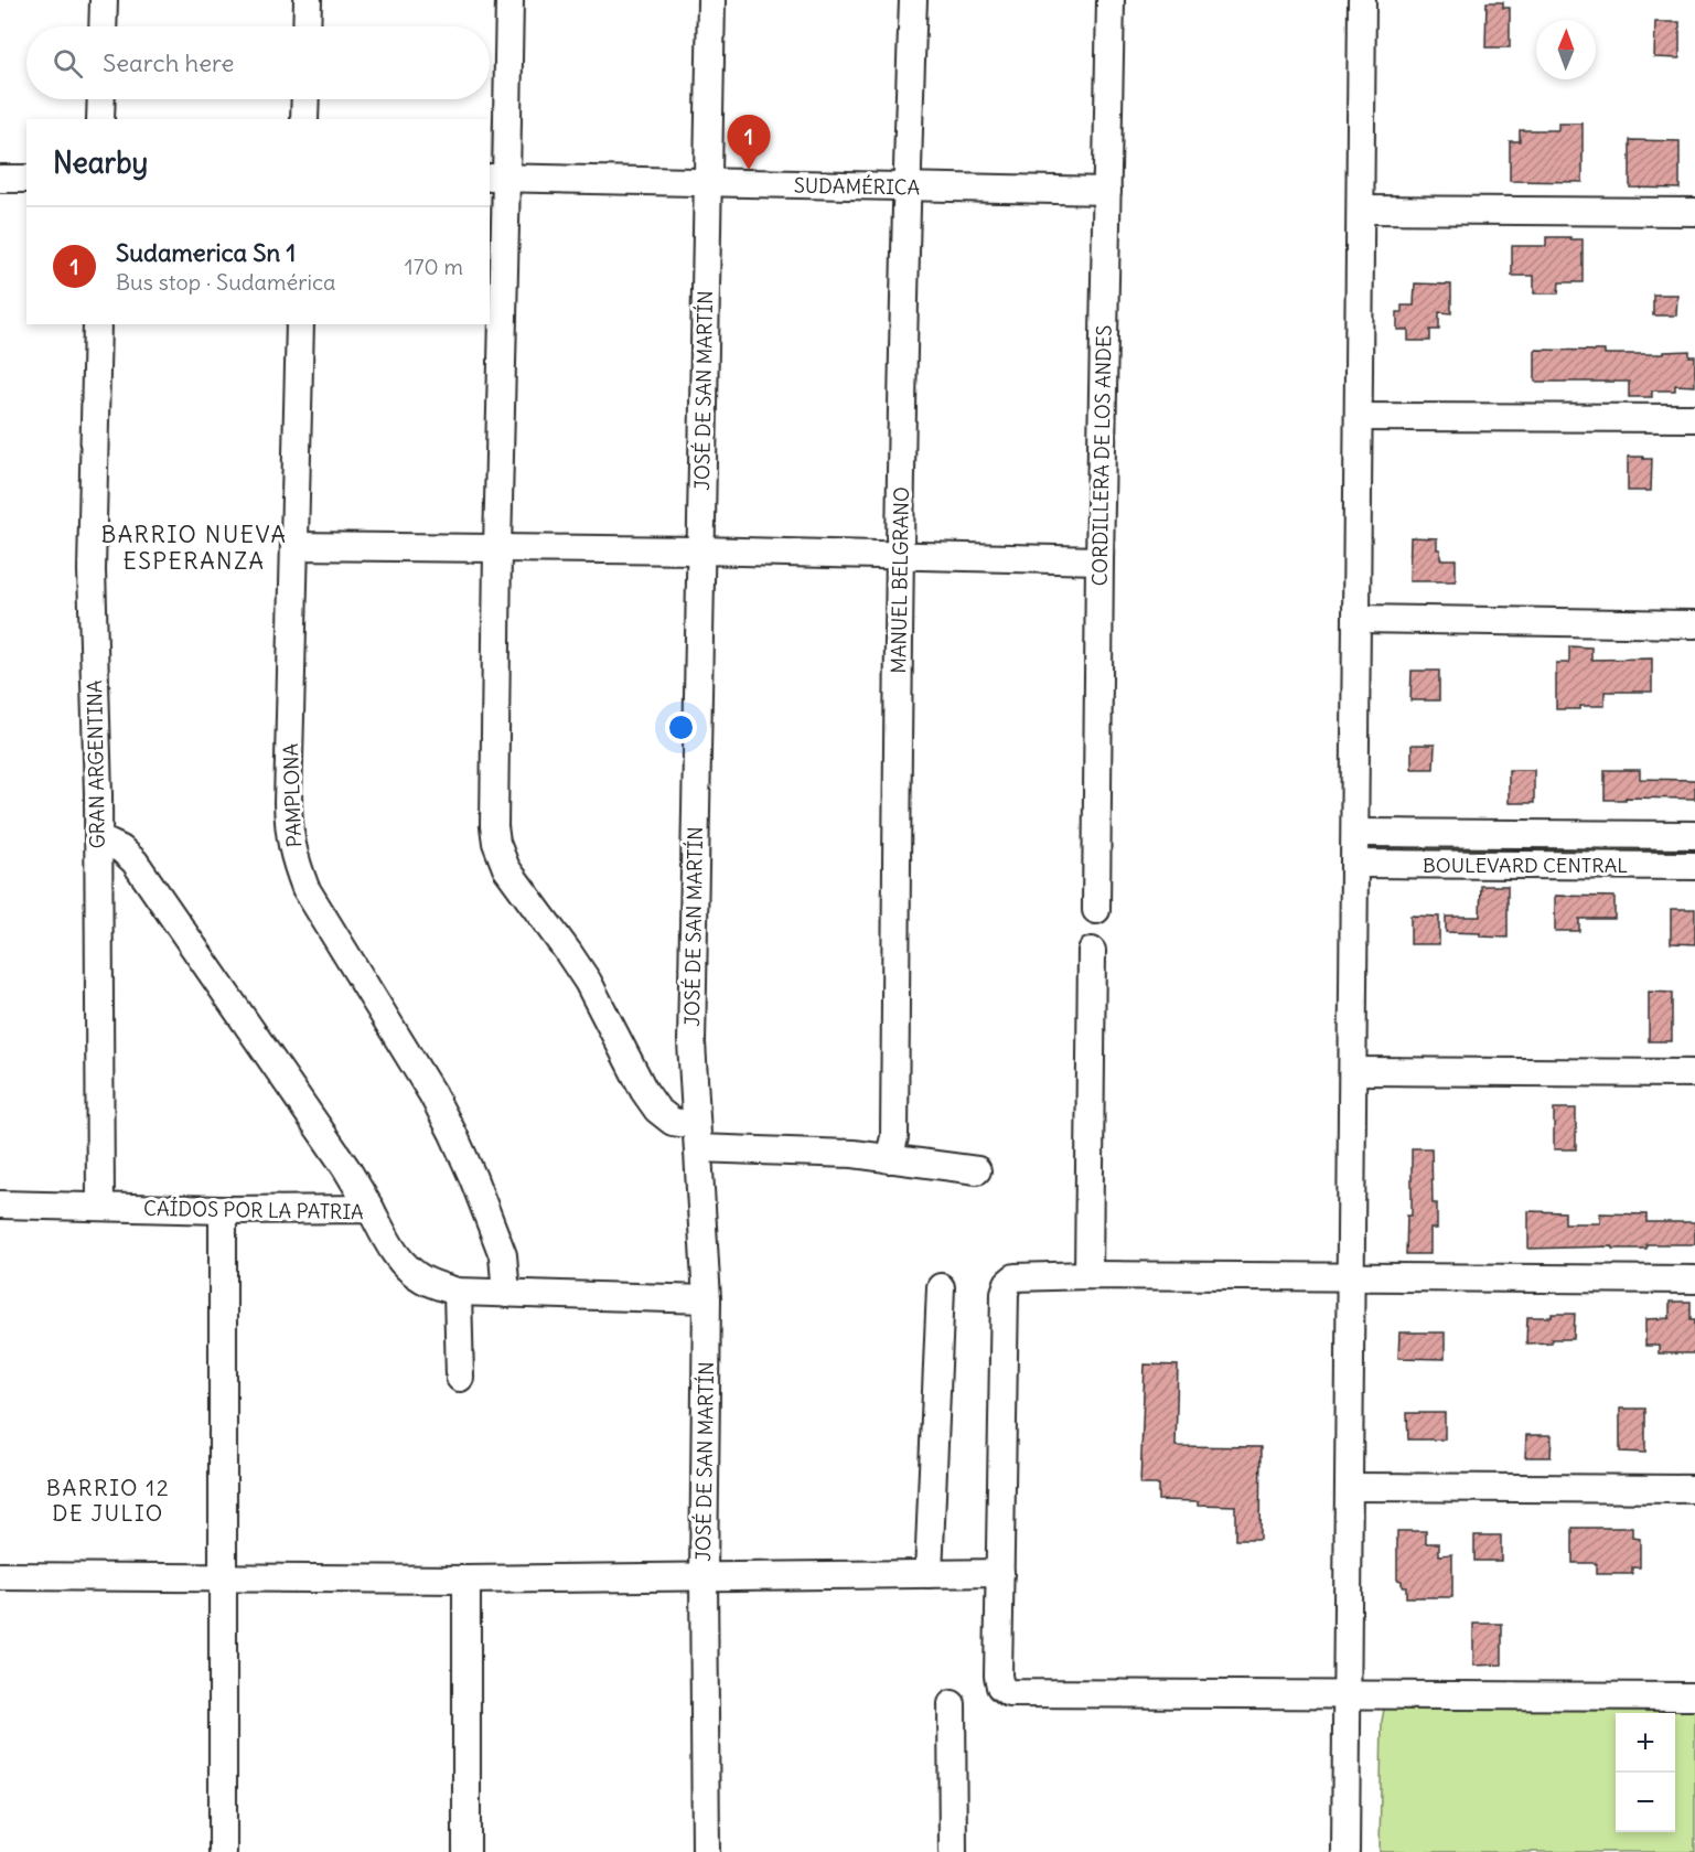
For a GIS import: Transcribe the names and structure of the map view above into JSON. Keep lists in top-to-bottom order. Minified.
{"streets":{"street":["SUDAMÉRICA","JOSÉ DE SAN MARTÍN","CORDILLERA DE LOS ANDES","MANUEL BELGRANO","GRAN ARGENTINA","PAMPLONA","BOULEVARD CENTRAL","CAÍDOS POR LA PATRIA"]},"crossings":[["SUDAMÉRICA","JOSÉ DE SAN MARTÍN"],["SUDAMÉRICA","CORDILLERA DE LOS ANDES"],["SUDAMÉRICA","MANUEL BELGRANO"],["JOSÉ DE SAN MARTÍN","CAÍDOS POR LA PATRIA"],["GRAN ARGENTINA","CAÍDOS POR LA PATRIA"],["PAMPLONA","CAÍDOS POR LA PATRIA"]],"districts":["BARRIO NUEVA ESPERANZA","BARRIO 12 DE JULIO"],"north":"top","page":{"search":"Search here","pins":"1","heading":"Nearby","list":[{"mark":"1","name":"Sudamerica Sn 1","note":"Bus stop · Sudamérica","value":"170 m"}],"map_buttons":["+","−"]}}
